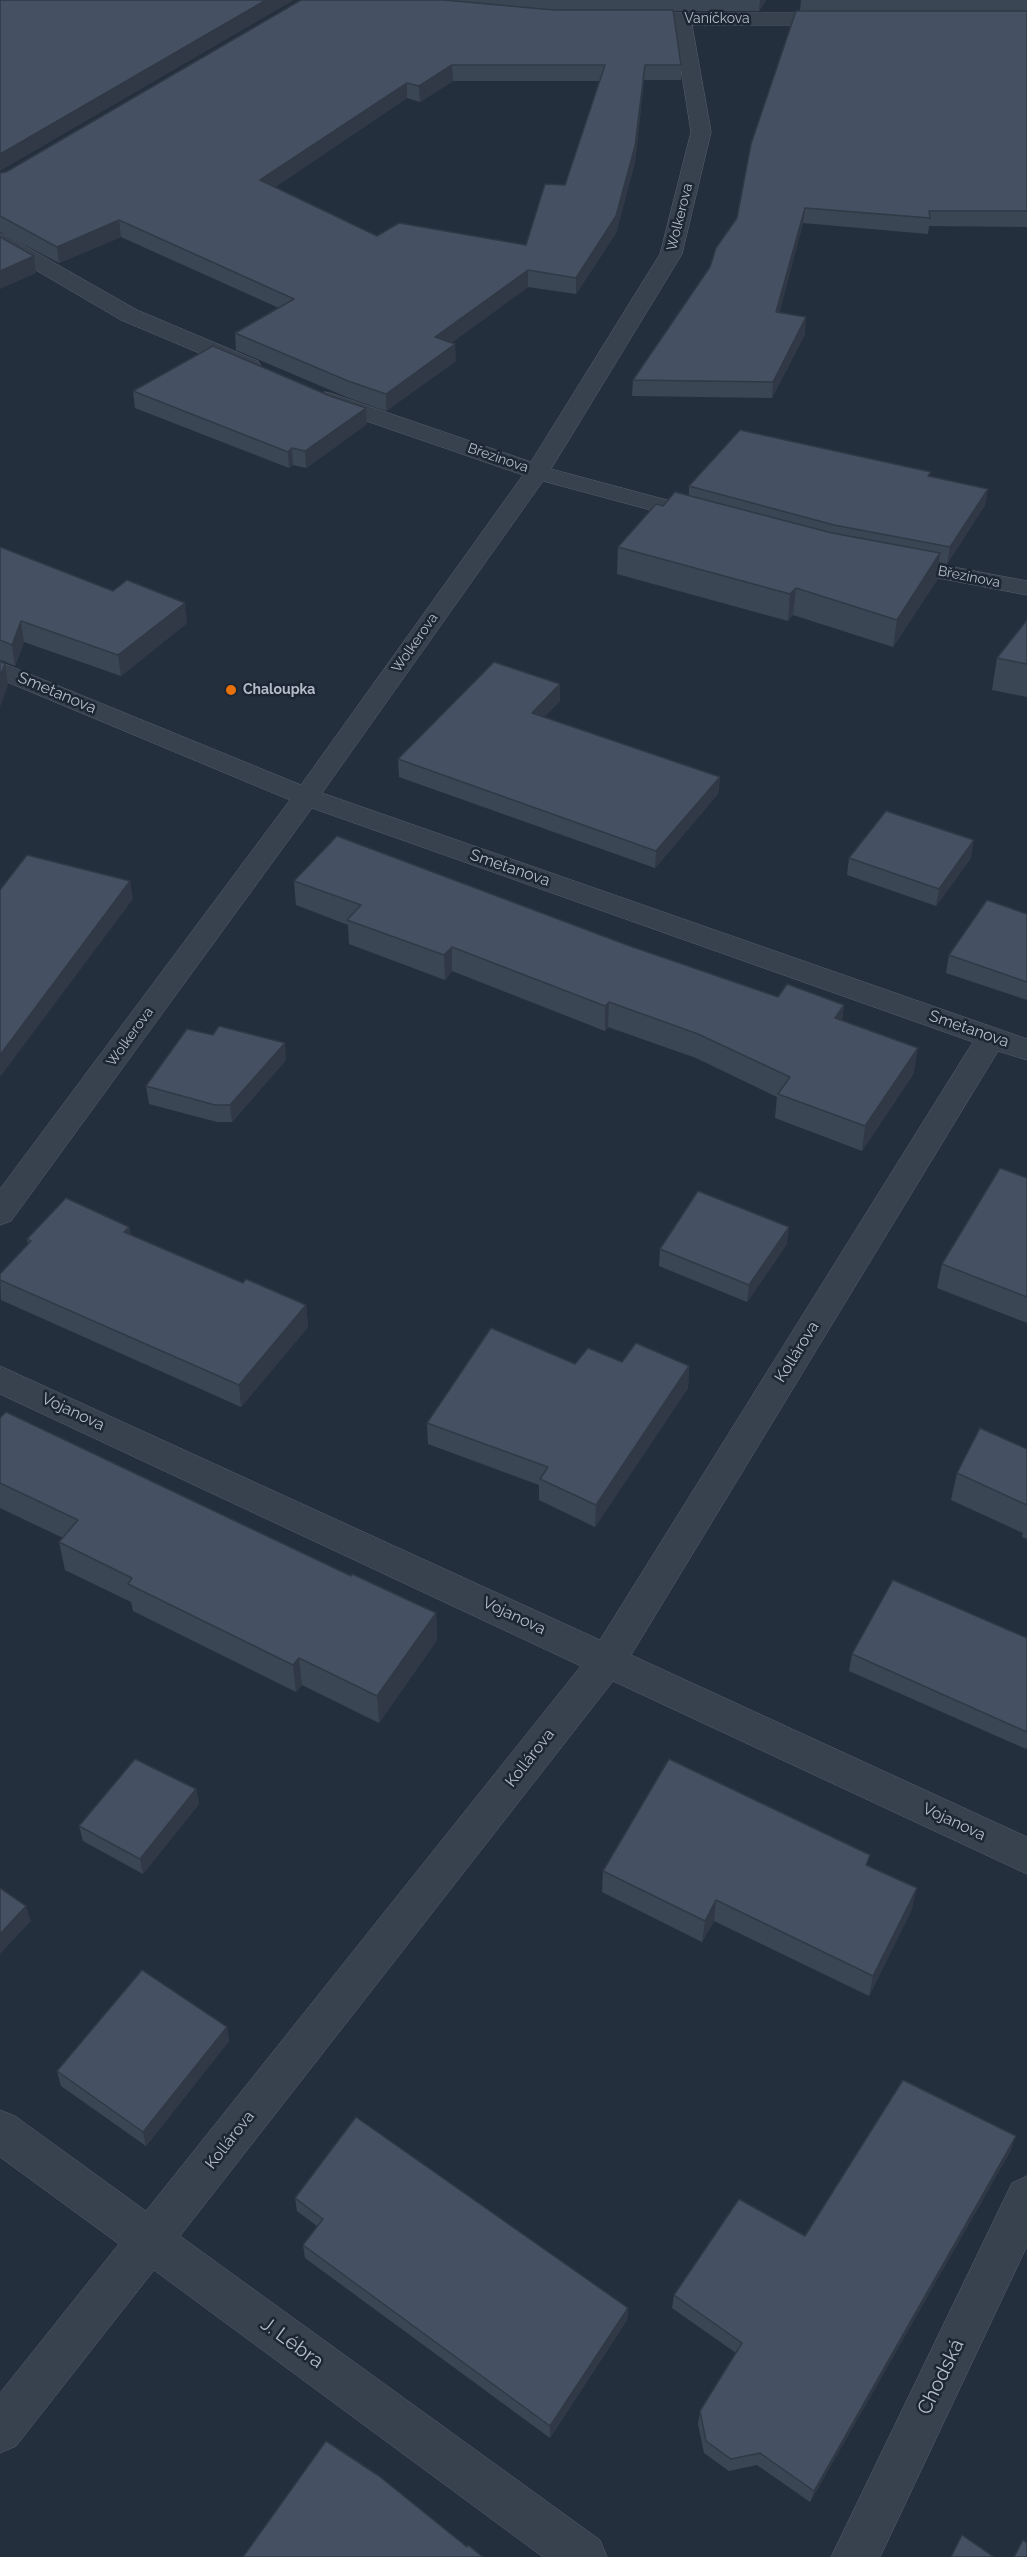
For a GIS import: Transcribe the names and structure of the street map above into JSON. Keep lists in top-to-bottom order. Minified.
{"streets":{"street":["Vaníčkova","Wolkerova","Březinova","Smetanova","Kollárova","Vojanova","J. Lébra","Chodská"]},"crossings":[["Vaníčkova","Wolkerova"],["Wolkerova","Březinova"],["Wolkerova","Smetanova"],["Smetanova","Kollárova"],["Kollárova","Vojanova"],["Kollárova","J. Lébra"]],"places":["Chaloupka"]}
